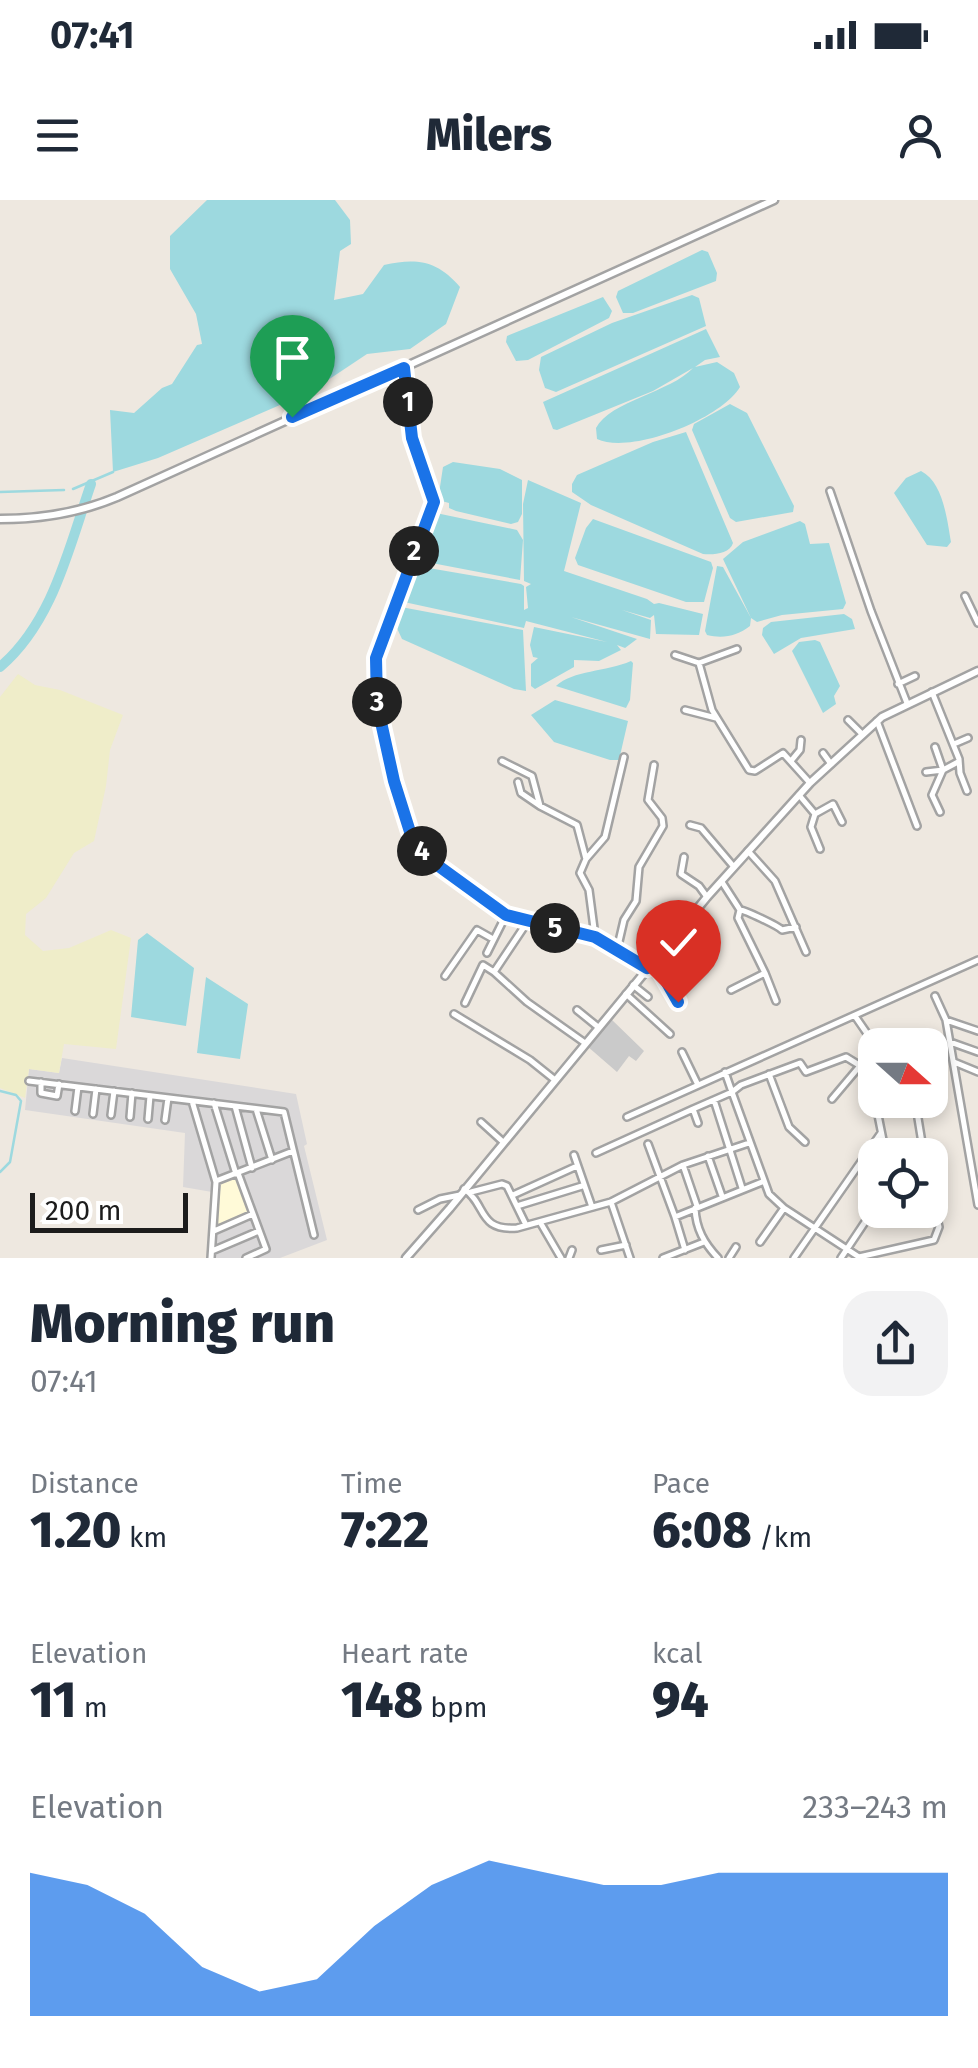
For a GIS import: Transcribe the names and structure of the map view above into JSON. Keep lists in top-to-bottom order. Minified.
{"scale_bar":"200 m","north":"right","page":{"status":"07:41","header":"Milers","pins":["1","2","3","4","5"],"scale":"200 m","heading":["Morning run","07:41"],"stats":[["Distance","1.20 km"],["Time","7:22"],["Pace","6:08 /km"],["Elevation","11 m"],["Heart rate","148 bpm"],["kcal","94"]],"chart":["Elevation","233–243 m"]}}
